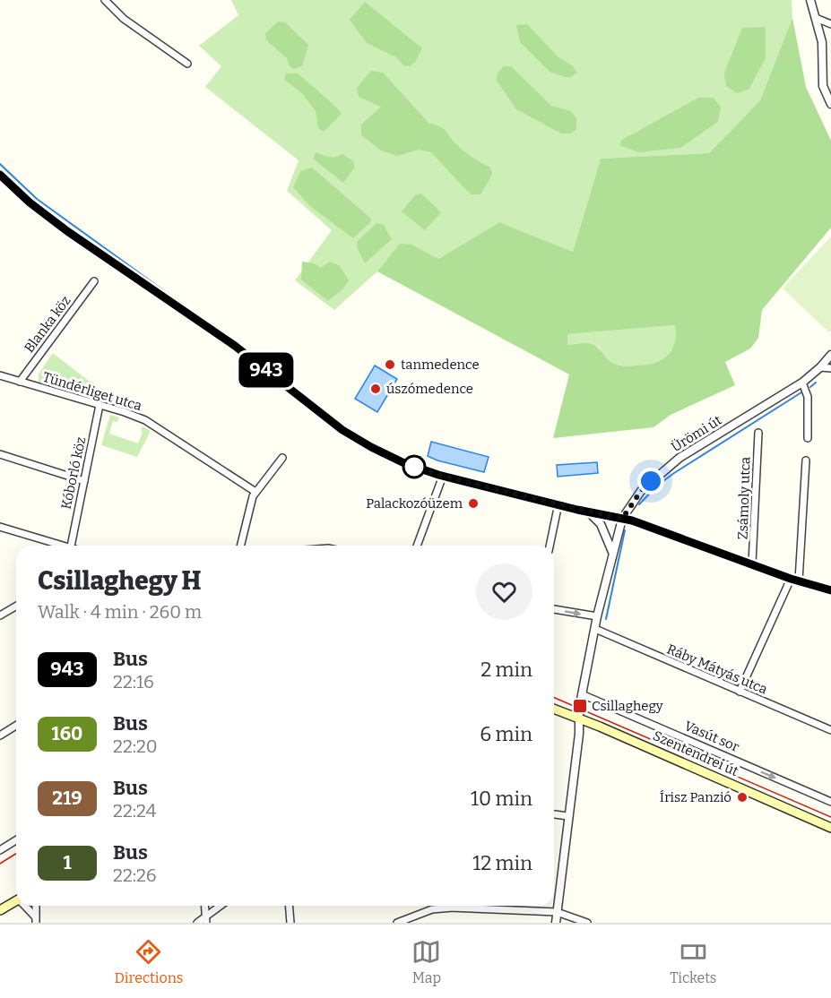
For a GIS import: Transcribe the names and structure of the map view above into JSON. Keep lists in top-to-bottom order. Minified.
{"streets":{"main road":["Szentendrei út"],"street":["Blanka köz","Tündérliget utca","Ürömi út","Kóborló köz","Zsámoly utca","Ráby Mátyás utca","Vasút sor"]},"crossings":[["Blanka köz","Tündérliget utca"],["Tündérliget utca","Kóborló köz"],["Ürömi út","Ráby Mátyás utca"],["Ürömi út","Vasút sor"],["Ürömi út","Szentendrei út"]],"one_way":["Vasút sor"],"places":{"other":["tanmedence","úszómedence","Palackozóüzem","Írisz Panzió"],"transit":["Csillaghegy"]},"lines":["bus line 943"],"page":{"on_map":"943","heading":["Csillaghegy H","Walk · 4 min · 260 m"],"list":[{"mark":"943","name":"Bus","note":"22:16","value":"2 min"},{"mark":"160","name":"Bus","note":"22:20","value":"6 min"},{"mark":"219","name":"Bus","note":"22:24","value":"10 min"},{"mark":"1","name":"Bus","note":"22:26","value":"12 min"}],"tabs":["Directions","Map","Tickets"]}}
